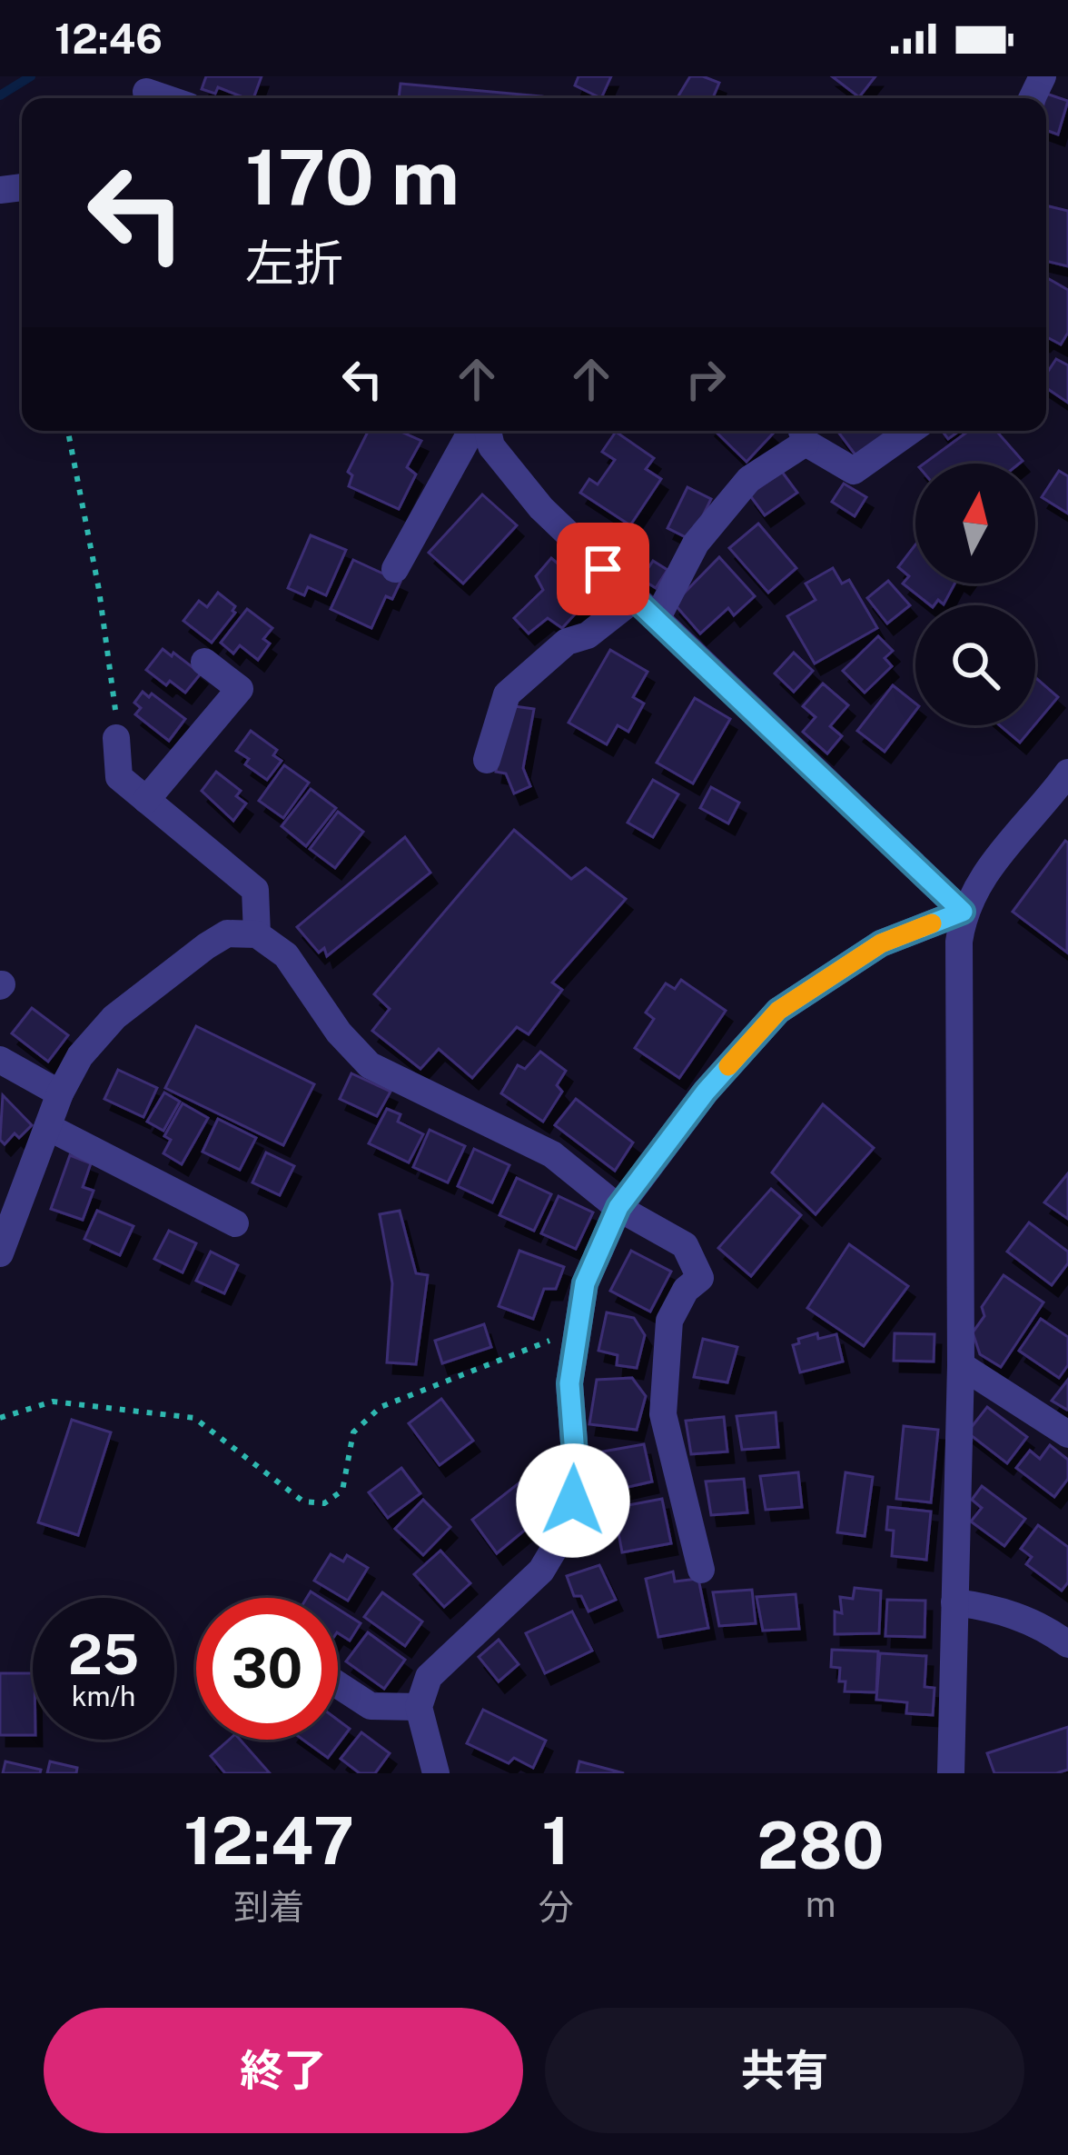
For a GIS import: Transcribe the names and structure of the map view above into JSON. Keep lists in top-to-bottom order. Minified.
{"north":"top","page":{"status":"12:46","turn":["170 m","左折"],"speed":"25 km/h","limit":"30","eta":["12:47","到着","1","分","280","m"],"buttons":["終了","共有"]}}
